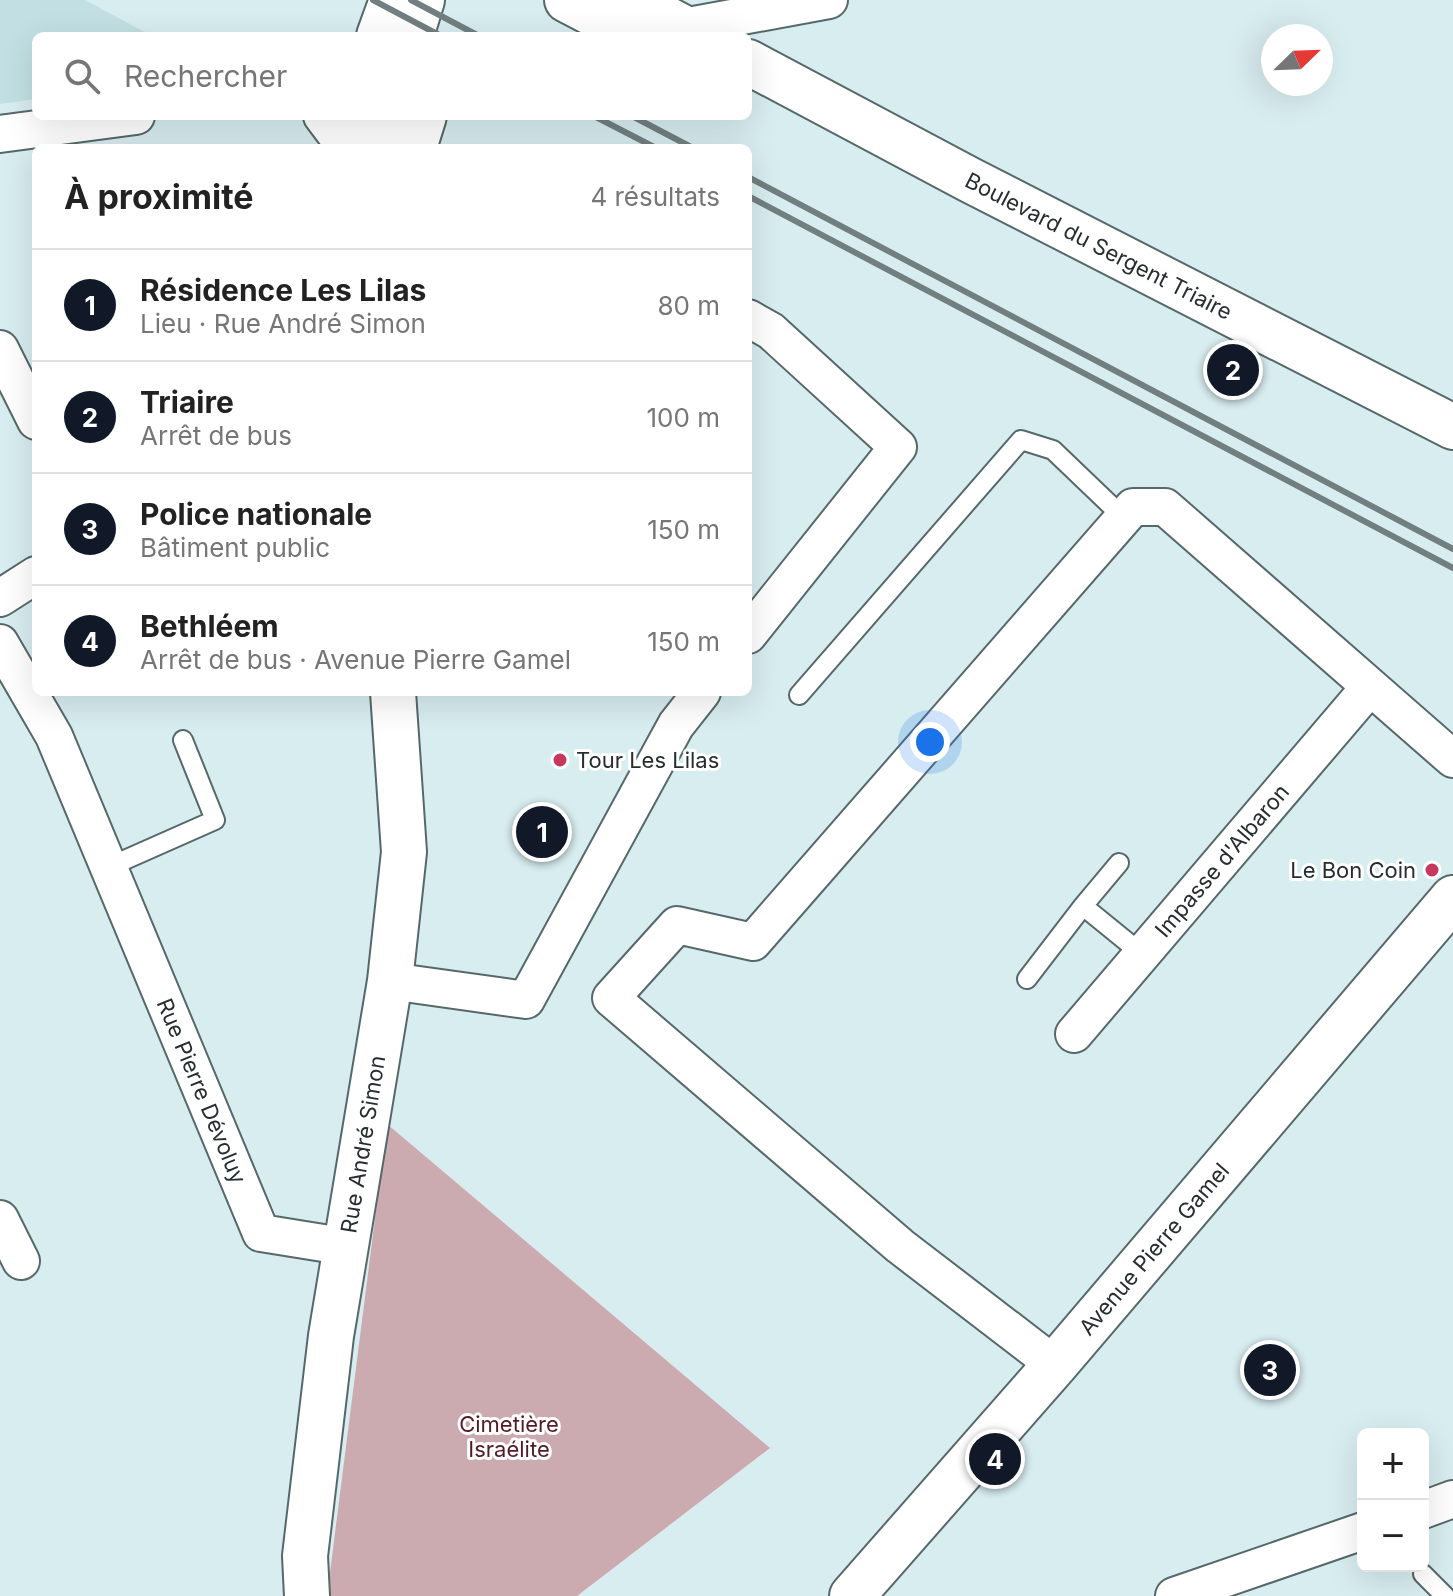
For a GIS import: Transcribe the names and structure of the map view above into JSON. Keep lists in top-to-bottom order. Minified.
{"streets":{"street":["Boulevard du Sergent Triaire","Impasse d'Albaron","Rue Pierre Dévoluy","Rue André Simon","Avenue Pierre Gamel"]},"crossings":[["Rue Pierre Dévoluy","Rue André Simon"]],"parks":["Cimetière Israélite"],"places":["Tour Les Lilas","Le Bon Coin"],"north":"top right","page":{"search":"Rechercher","heading":["À proximité","4 résultats"],"list":[{"mark":"1","name":"Résidence Les Lilas","note":"Lieu · Rue André Simon","value":"80 m"},{"mark":"2","name":"Triaire","note":"Arrêt de bus","value":"100 m"},{"mark":"3","name":"Police nationale","note":"Bâtiment public","value":"150 m"},{"mark":"4","name":"Bethléem","note":"Arrêt de bus · Avenue Pierre Gamel","value":"150 m"}],"pins":["2","1","3","4"],"map_buttons":["+","−"]}}
